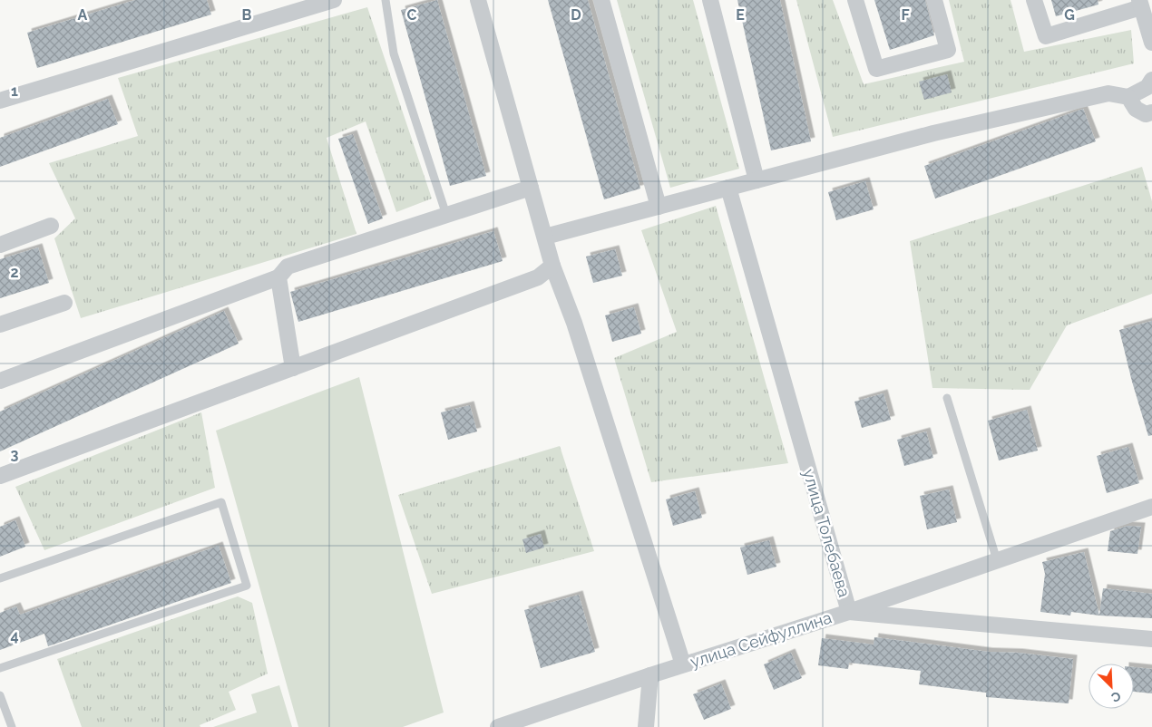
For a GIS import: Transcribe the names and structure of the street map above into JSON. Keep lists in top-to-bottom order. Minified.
{"streets":{"street":["улица Толебаева","улица Сейфуллина"]},"crossings":[["улица Толебаева","улица Сейфуллина"]],"north":"bottom right","grid":{"columns":["A","B","C","D","E","F","G"],"rows":["1","2","3","4"]}}
